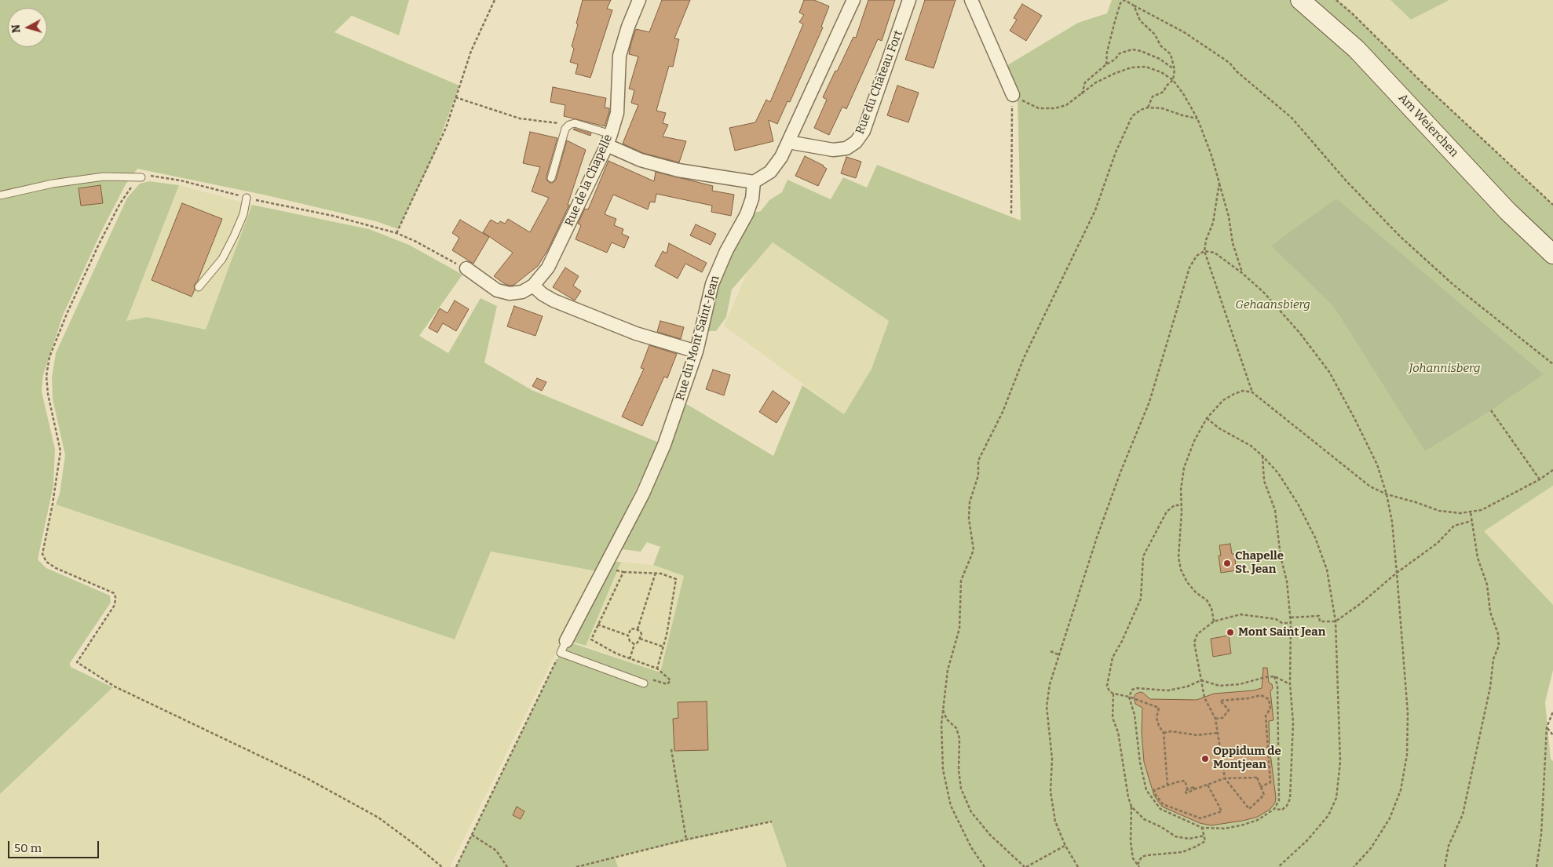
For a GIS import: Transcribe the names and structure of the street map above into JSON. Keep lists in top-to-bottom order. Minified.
{"streets":{"main road":["Am Weierchen"],"street":["Rue du Château Fort","Rue de la Chapelle","Rue du Mont Saint-Jean"]},"parks":["Gehaansbierg","Johannisberg"],"places":["Chapelle St. Jean","Mont Saint Jean","Oppidum de Montjean"],"scale_bar":"50 m","north":"left"}
